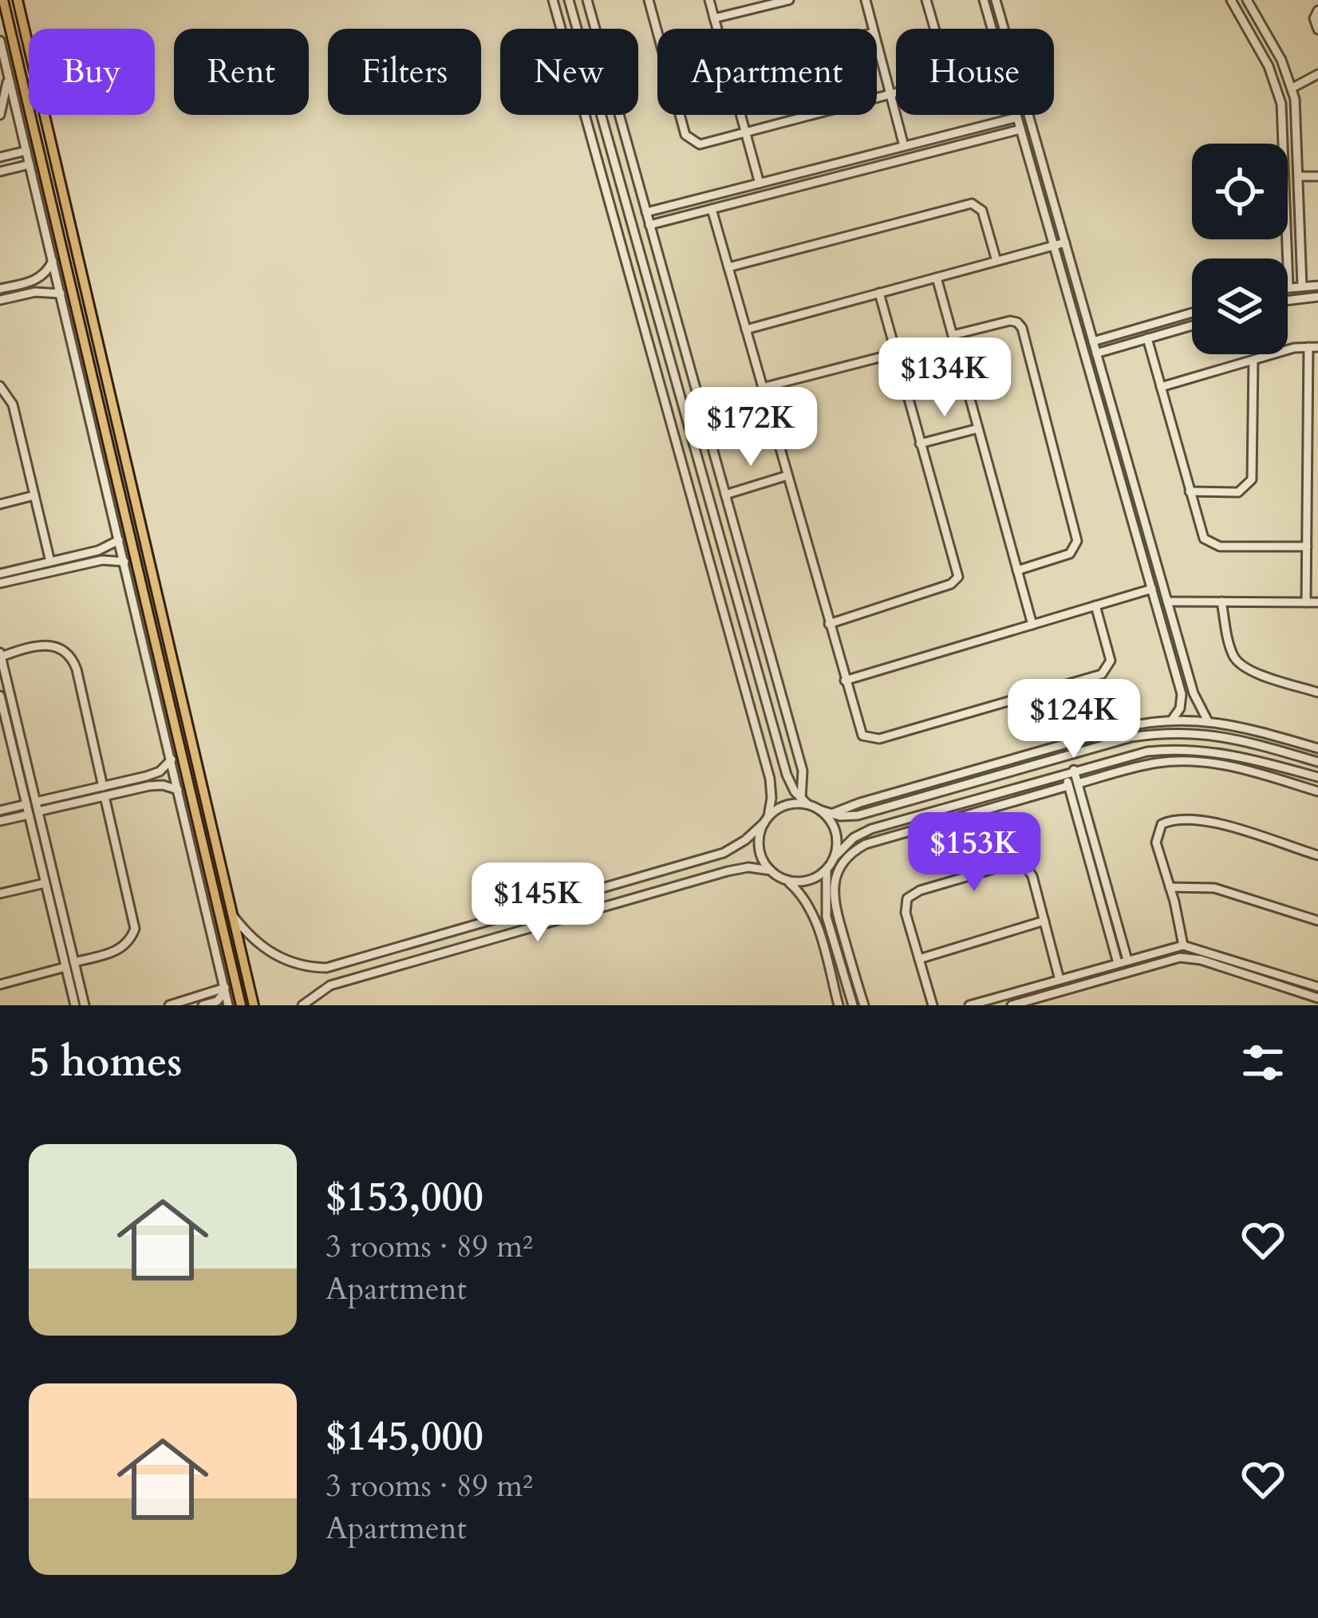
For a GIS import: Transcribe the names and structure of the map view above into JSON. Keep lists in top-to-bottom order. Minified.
{"page":{"chip":["Buy","Rent","Filters","New","Apartment","House"],"price":["$134K","$172K","$124K","$153K","$145K"],"heading":"5 homes","list":[{"name":"$153,000","note":"3 rooms · 89 m² · Apartment"},{"name":"$145,000","note":"3 rooms · 89 m² · Apartment"}]}}
